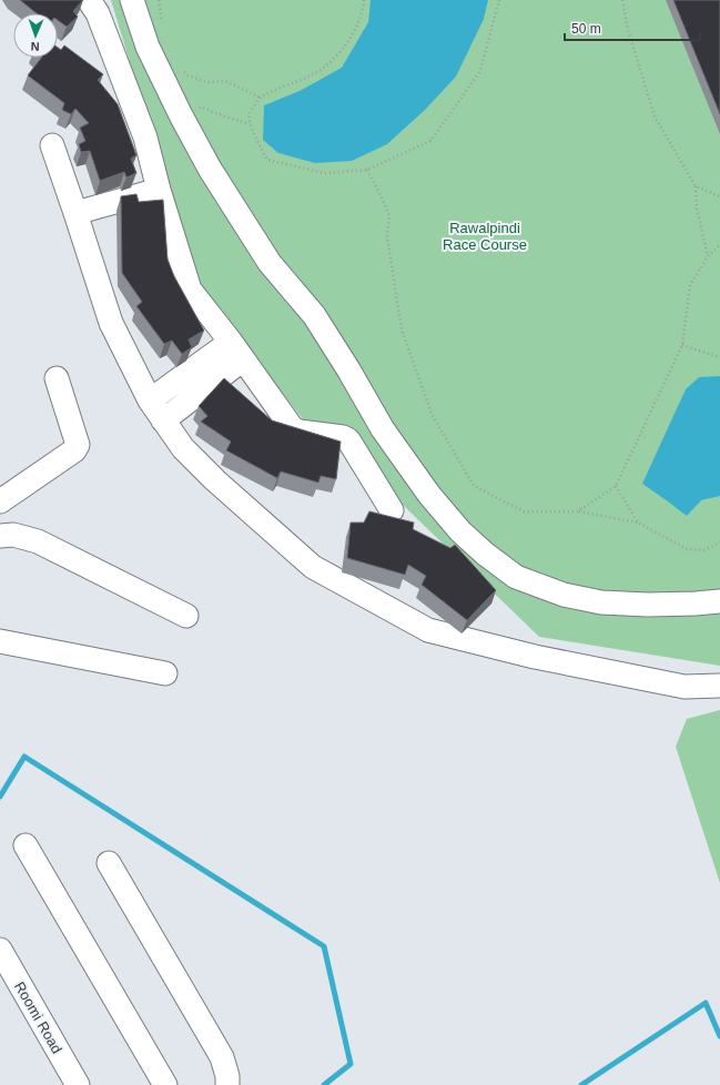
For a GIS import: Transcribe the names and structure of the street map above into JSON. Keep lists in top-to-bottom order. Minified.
{"streets":{"street":["Roomi Road"]},"parks":["Rawalpindi Race Course"],"scale_bar":"50 m","north":"bottom"}
